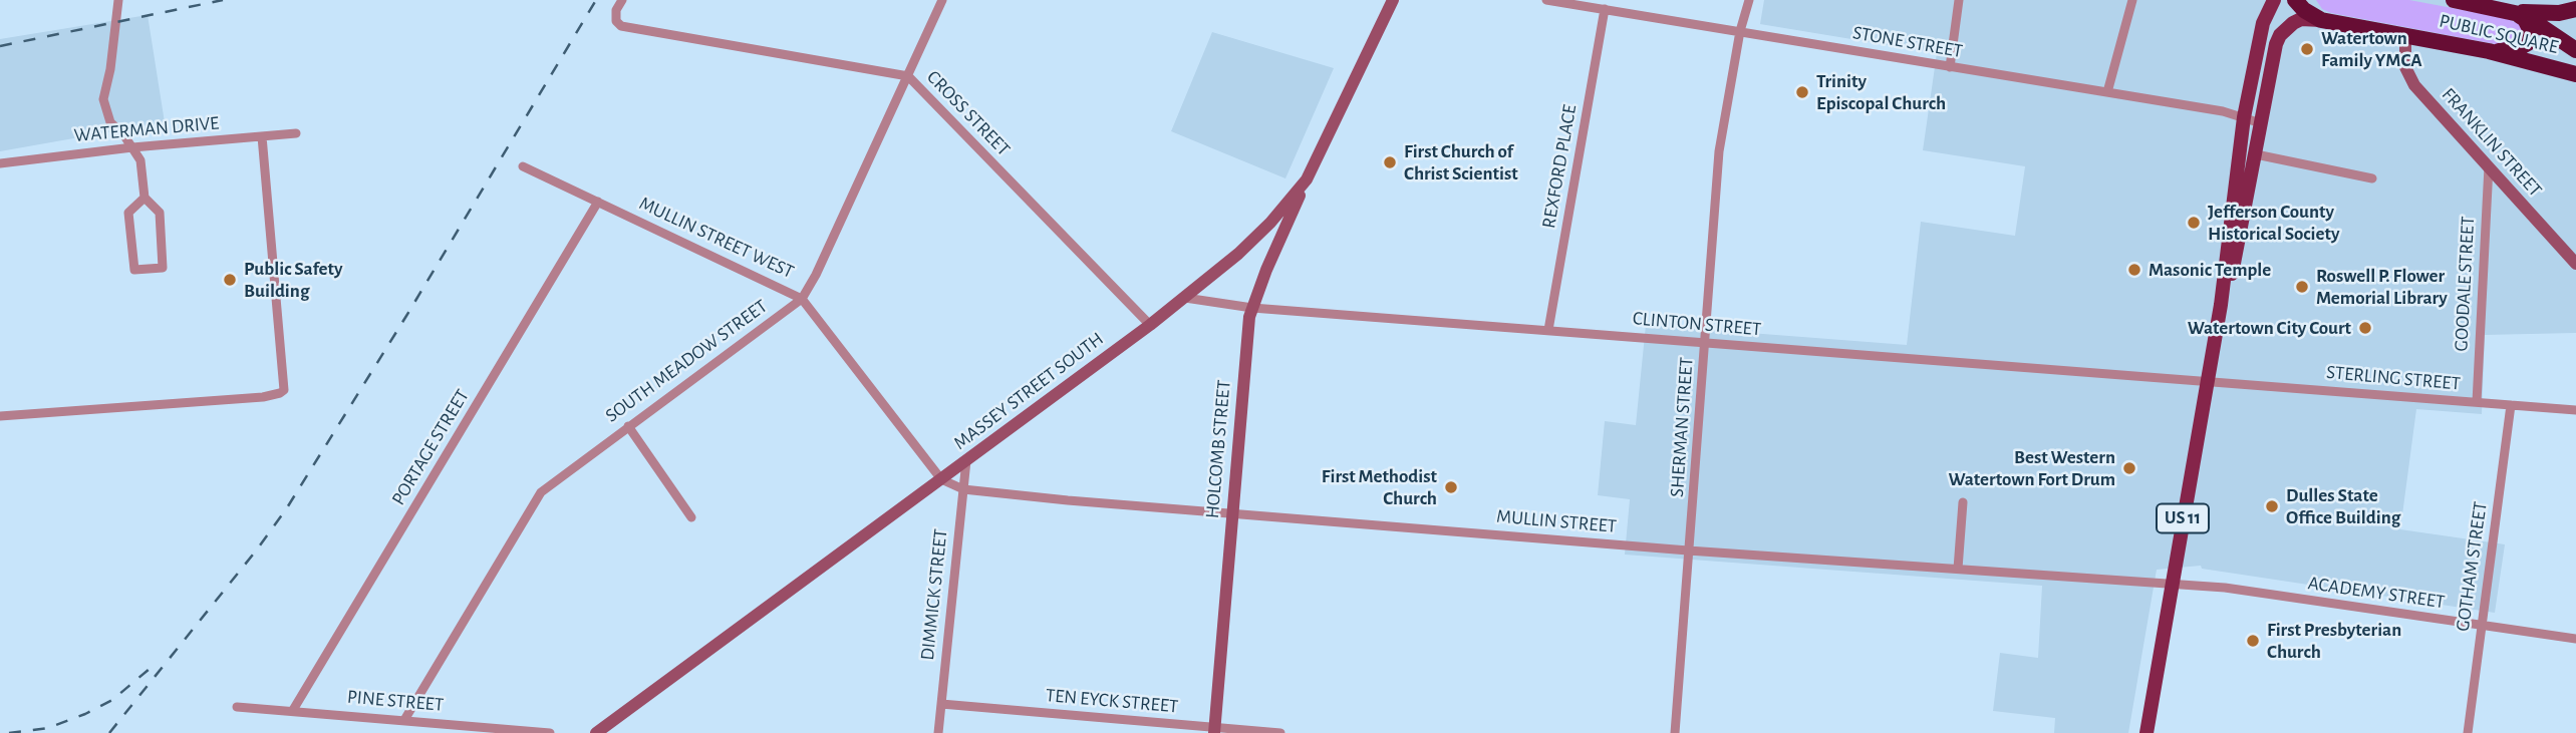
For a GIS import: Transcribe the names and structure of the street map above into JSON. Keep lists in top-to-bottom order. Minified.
{"streets":{"highway":["PUBLIC SQUARE"],"main road":["US 11"],"street":["STONE STREET","CROSS STREET","WATERMAN DRIVE","FRANKLIN STREET","REXFORD PLACE","MULLIN STREET WEST","GOODALE STREET","CLINTON STREET","SOUTH MEADOW STREET","STERLING STREET","MASSEY STREET SOUTH","SHERMAN STREET","PORTAGE STREET","HOLCOMB STREET","MULLIN STREET","GOTHAM STREET","ACADEMY STREET","DIMMICK STREET","PINE STREET","TEN EYCK STREET"]},"crossings":[["PUBLIC SQUARE","FRANKLIN STREET"],["STONE STREET","REXFORD PLACE"],["STONE STREET","SHERMAN STREET"],["STONE STREET","US 11"],["CROSS STREET","SOUTH MEADOW STREET"],["CROSS STREET","MASSEY STREET SOUTH"],["FRANKLIN STREET","GOODALE STREET"],["REXFORD PLACE","CLINTON STREET"],["MULLIN STREET WEST","SOUTH MEADOW STREET"],["MULLIN STREET WEST","MASSEY STREET SOUTH"],["MULLIN STREET WEST","PORTAGE STREET"],["MULLIN STREET WEST","MULLIN STREET"],["GOODALE STREET","STERLING STREET"],["CLINTON STREET","STERLING STREET"],["CLINTON STREET","MASSEY STREET SOUTH"],["CLINTON STREET","SHERMAN STREET"],["CLINTON STREET","HOLCOMB STREET"],["CLINTON STREET","US 11"],["SOUTH MEADOW STREET","PINE STREET"],["STERLING STREET","US 11"],["STERLING STREET","GOTHAM STREET"],["MASSEY STREET SOUTH","HOLCOMB STREET"],["MASSEY STREET SOUTH","MULLIN STREET"],["MASSEY STREET SOUTH","DIMMICK STREET"],["SHERMAN STREET","MULLIN STREET"],["PORTAGE STREET","PINE STREET"],["HOLCOMB STREET","MULLIN STREET"],["HOLCOMB STREET","TEN EYCK STREET"],["US 11","MULLIN STREET"],["US 11","ACADEMY STREET"],["MULLIN STREET","ACADEMY STREET"],["MULLIN STREET","DIMMICK STREET"],["GOTHAM STREET","ACADEMY STREET"],["DIMMICK STREET","TEN EYCK STREET"]],"places":["Watertown Family YMCA","Trinity Episcopal Church","First Church of Christ Scientist","Jefferson County Historical Society","Masonic Temple","Public Safety Building","Roswell P. Flower Memorial Library","Watertown City Court","Best Western Watertown Fort Drum","First Methodist Church","Dulles State Office Building","First Presbyterian Church"]}
